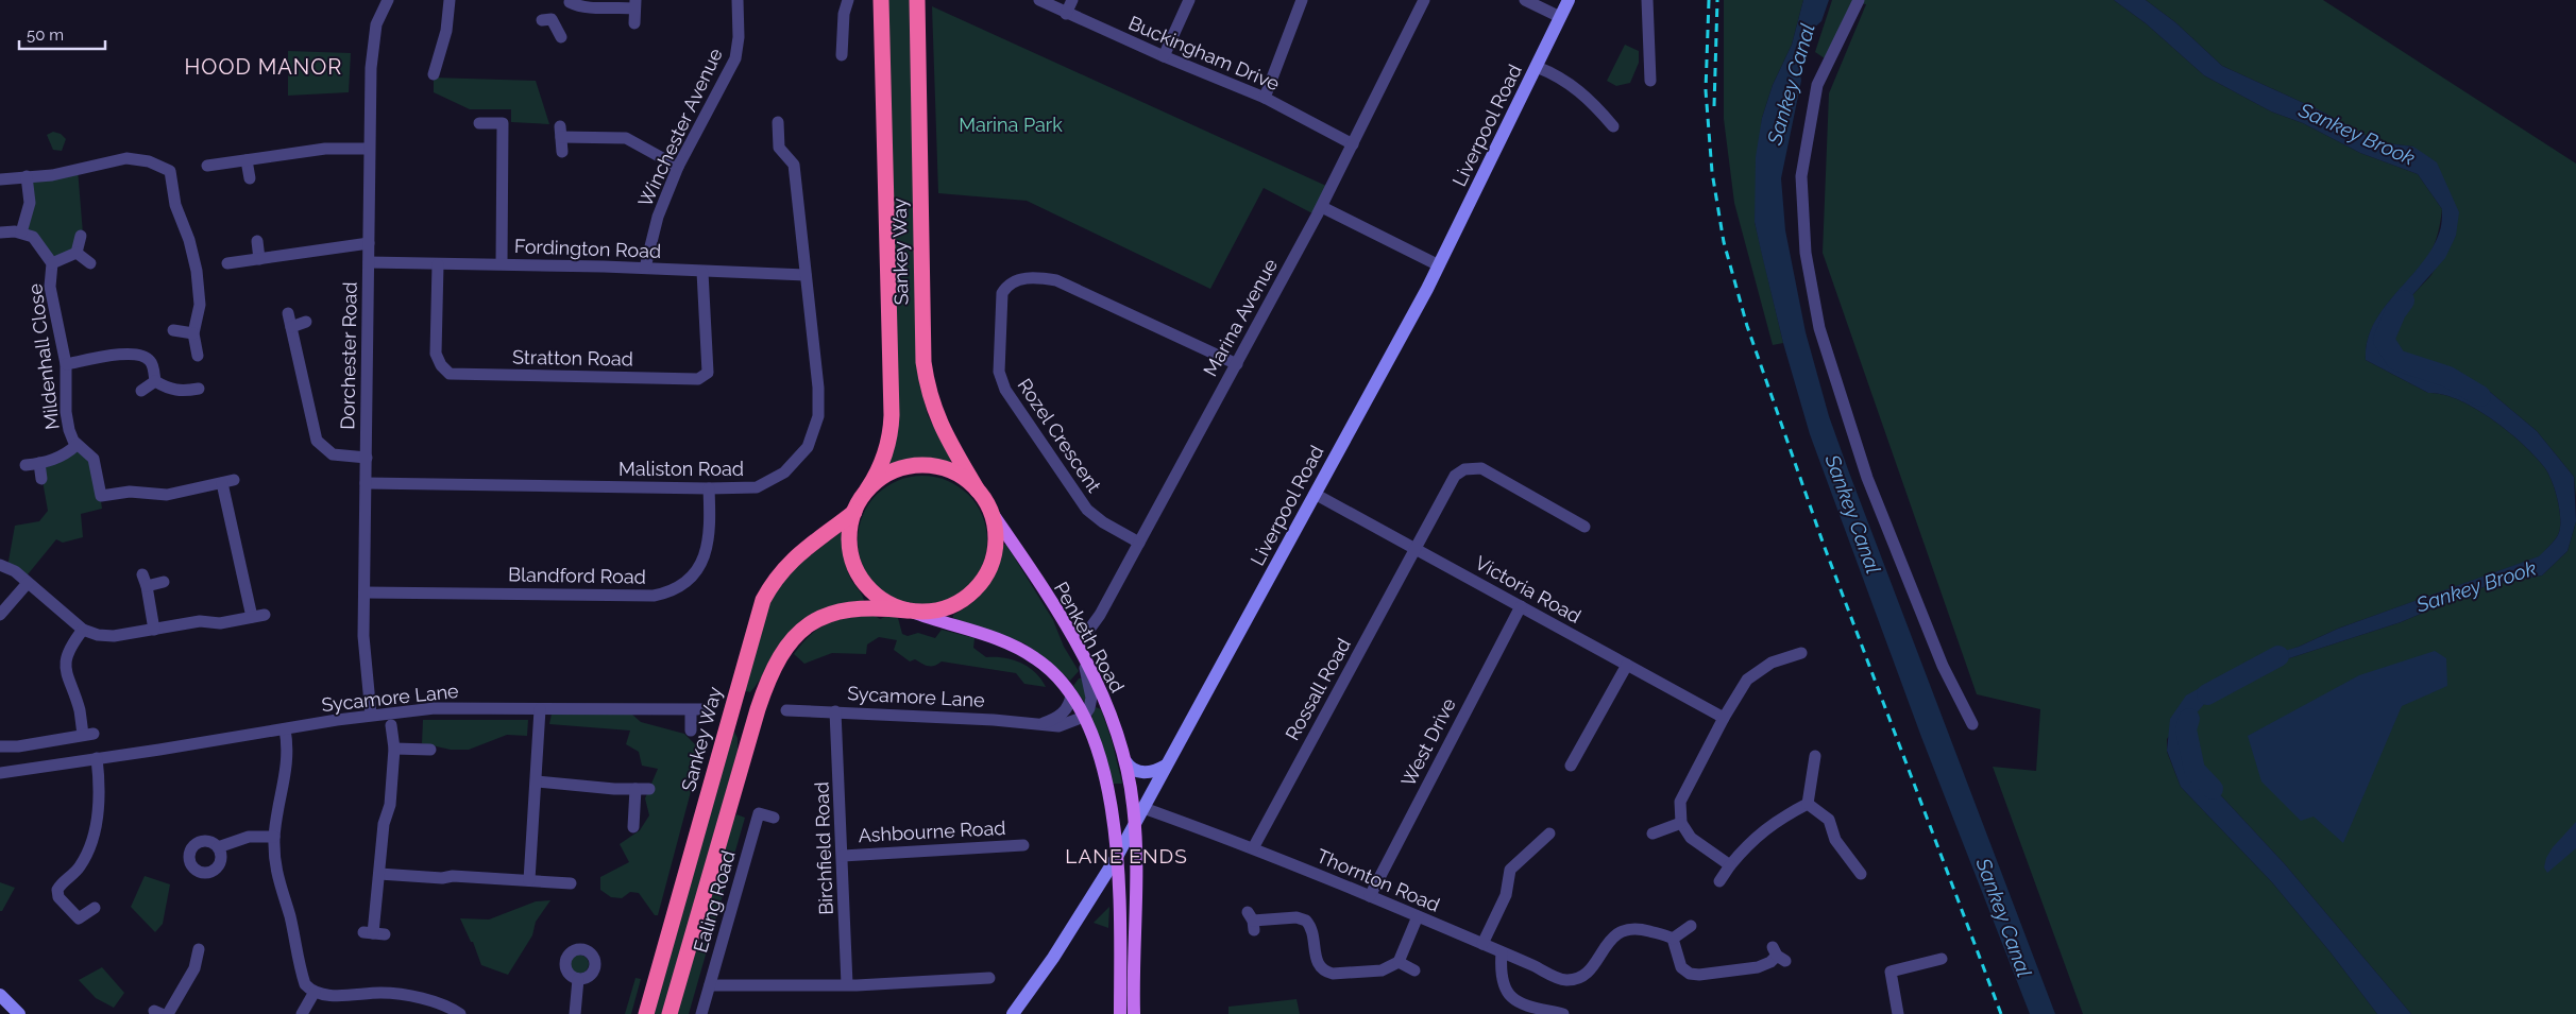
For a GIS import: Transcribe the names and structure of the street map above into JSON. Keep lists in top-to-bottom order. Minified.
{"streets":{"highway":["Sankey Way"],"main road":["Penketh Road"],"street":["Buckingham Drive","Liverpool Road","Winchester Avenue","Fordington Road","Marina Avenue","Dorchester Road","Mildenhall Close","Stratton Road","Rozel Crescent","Maliston Road","Blandford Road","Victoria Road","Rossall Road","Sycamore Lane","West Drive","Ashbourne Road","Birchfield Road","Thornton Road","Ealing Road"]},"crossings":[["Buckingham Drive","Marina Avenue"],["Liverpool Road","Victoria Road"],["Liverpool Road","Penketh Road"],["Liverpool Road","Thornton Road"],["Winchester Avenue","Fordington Road"],["Fordington Road","Dorchester Road"],["Fordington Road","Stratton Road"],["Fordington Road","Maliston Road"],["Sankey Way","Penketh Road"],["Marina Avenue","Rozel Crescent"],["Marina Avenue","Penketh Road"],["Dorchester Road","Maliston Road"],["Dorchester Road","Blandford Road"],["Dorchester Road","Sycamore Lane"],["Maliston Road","Blandford Road"],["Victoria Road","Rossall Road"],["Victoria Road","West Drive"],["Penketh Road","Sycamore Lane"],["Rossall Road","Thornton Road"],["Sycamore Lane","Birchfield Road"],["West Drive","Thornton Road"],["Ashbourne Road","Birchfield Road"]],"districts":["HOOD MANOR","LANE ENDS"],"water":["Sankey Canal","Sankey Brook"],"parks":["Marina Park"],"scale_bar":"50 m"}
